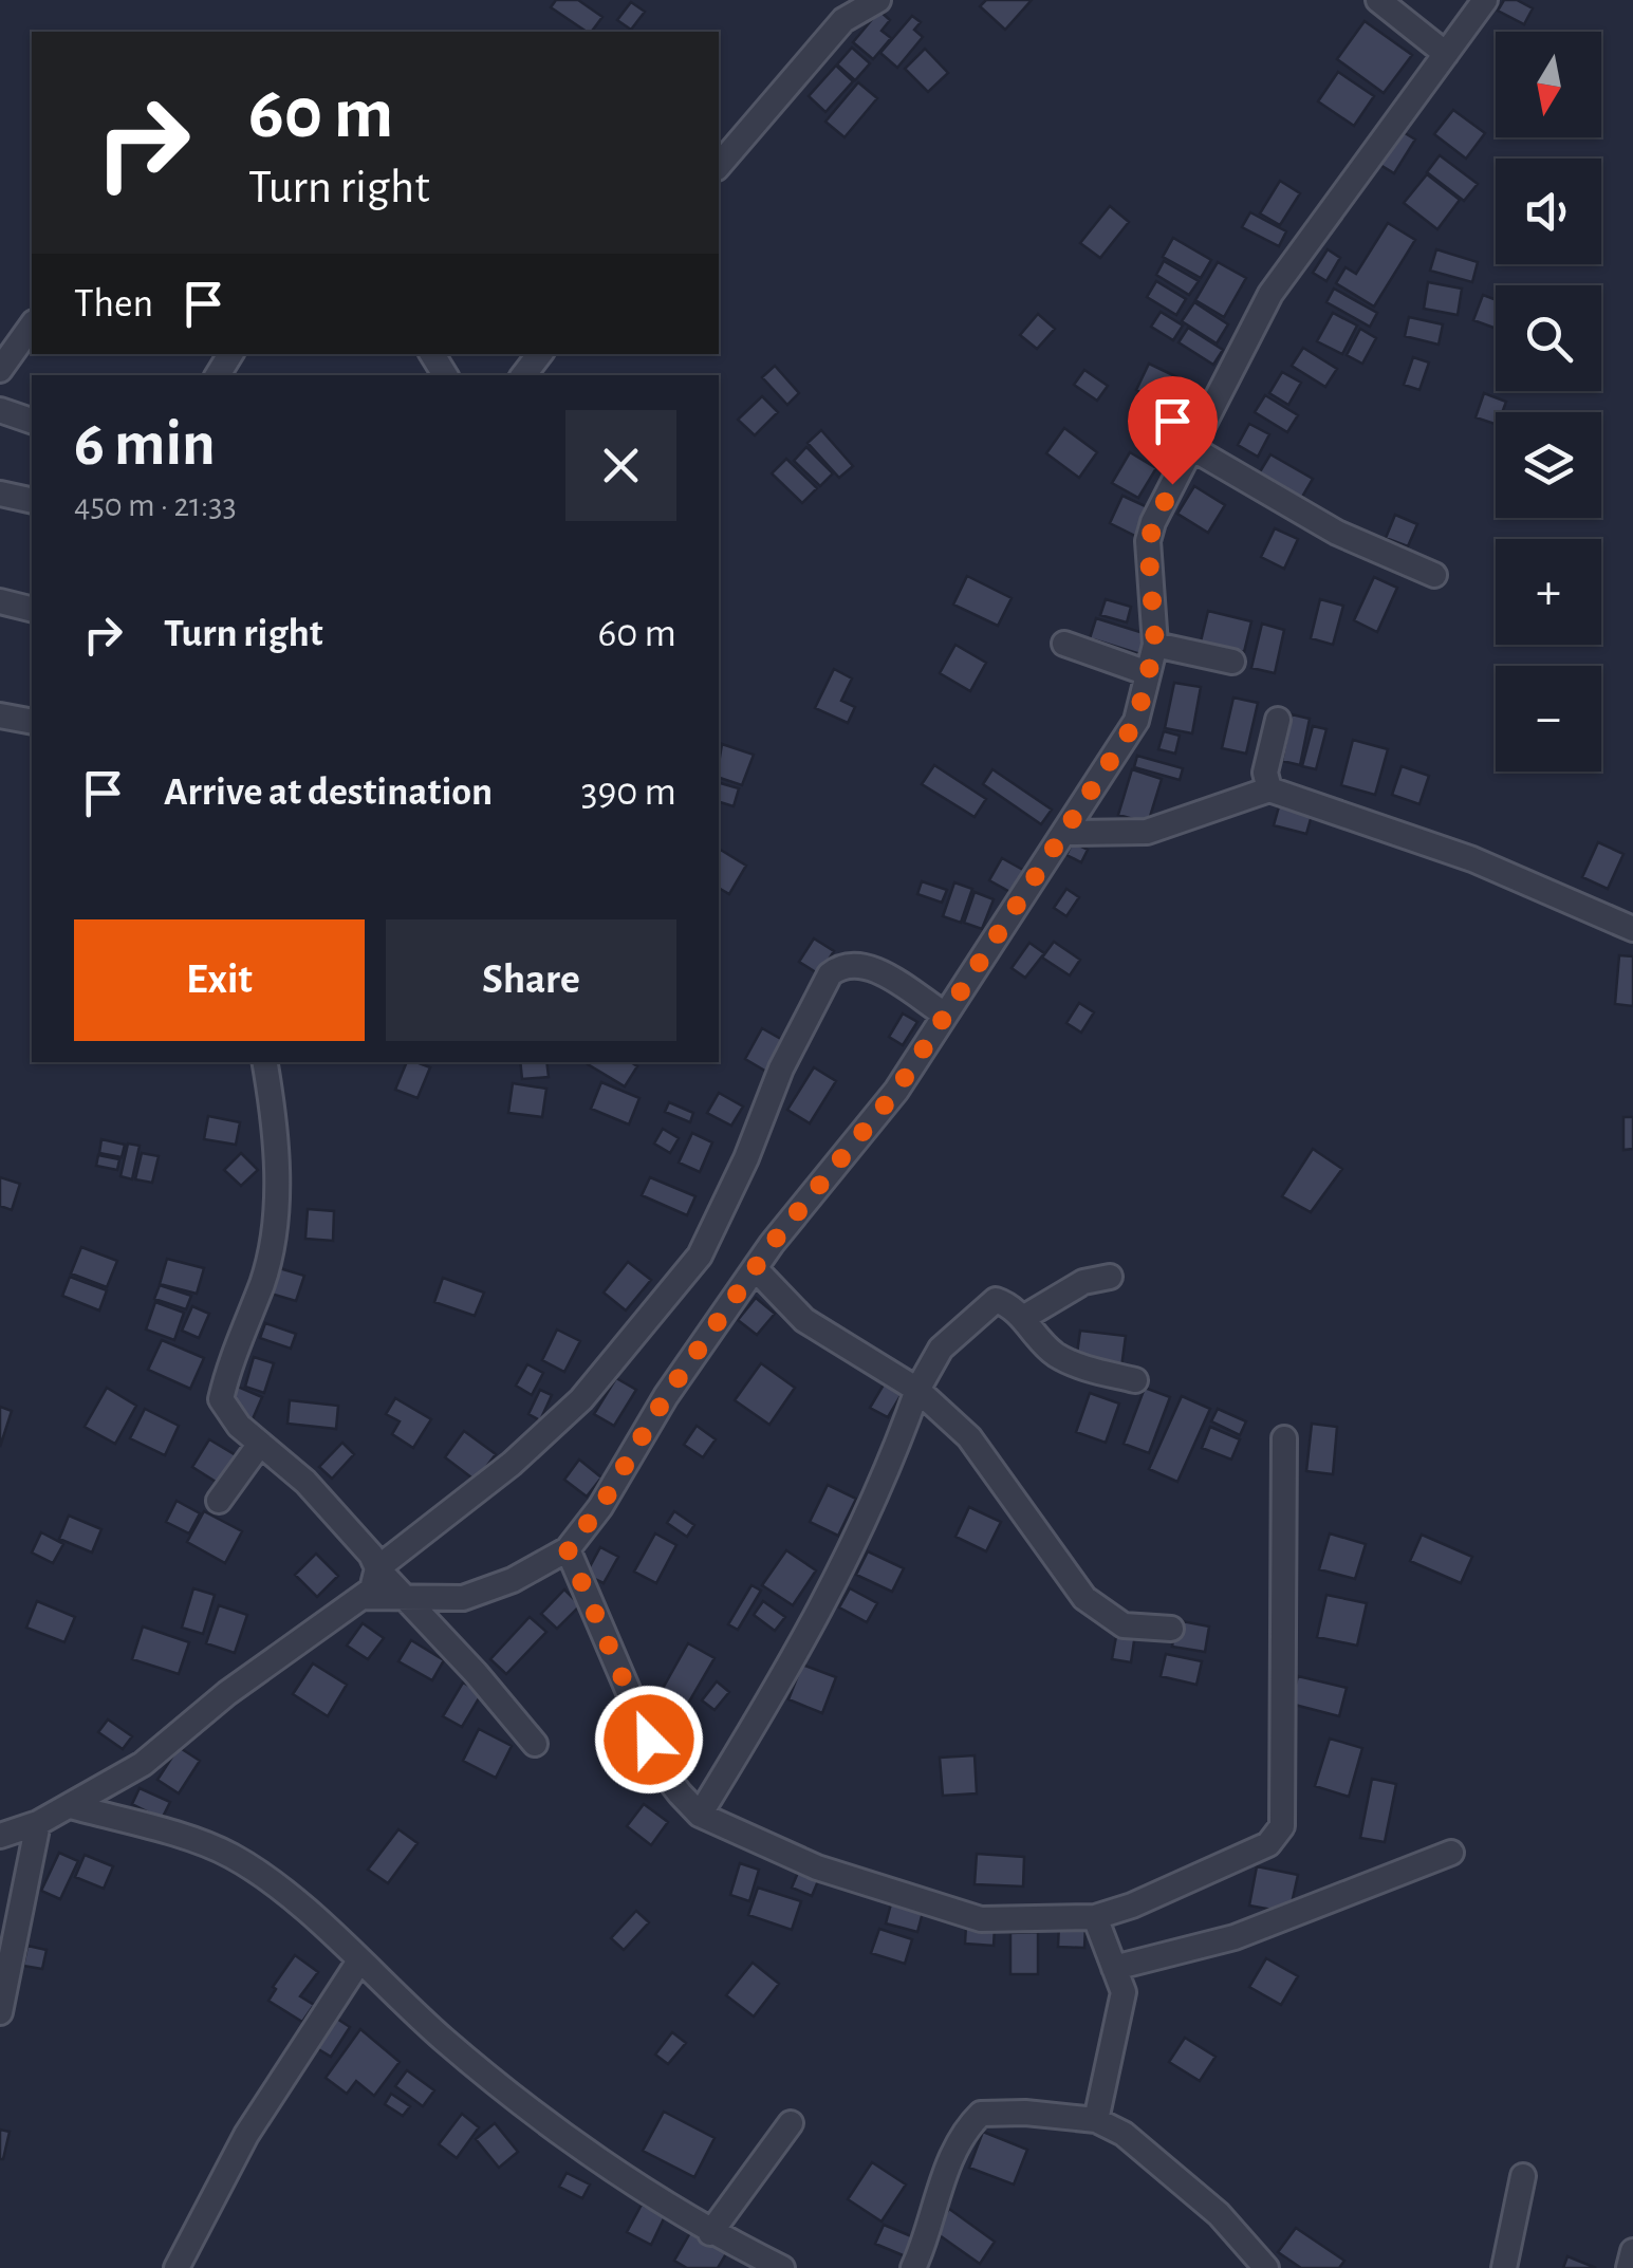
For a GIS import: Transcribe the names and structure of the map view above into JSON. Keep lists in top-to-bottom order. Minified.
{"north":"bottom","page":{"map_buttons":["+","−"],"turn":["60 m","Turn right"],"then":"Then","heading":["6 min","450 m · 21:33"],"list":[{"name":"Turn right","value":"60 m"},{"name":"Arrive at destination","value":"390 m"}],"buttons":["Exit","Share"]}}
